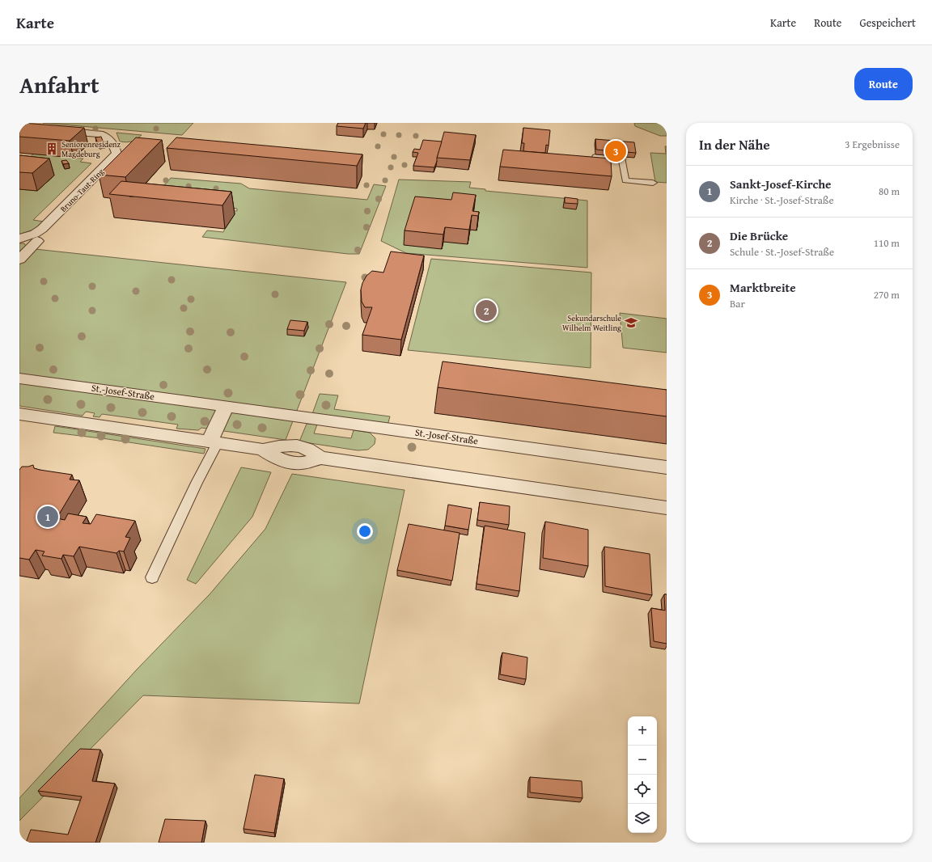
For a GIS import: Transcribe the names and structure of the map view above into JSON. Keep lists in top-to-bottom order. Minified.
{"streets":{"street":["Bruno-Taut-Ring","St.-Josef-Straße"]},"places":{"building":["Seniorenresidenz Magdeburg"],"school or university":["Sekundarschule Wilhelm Weitling"]},"page":{"header":"Karte","nav":["Karte","Route","Gespeichert"],"title":"Anfahrt","buttons":"Route","heading":["In der Nähe","3 Ergebnisse"],"pins":["3","2","1"],"list":[{"mark":"1","name":"Sankt-Josef-Kirche","note":"Kirche · St.-Josef-Straße","value":"80 m"},{"mark":"2","name":"Die Brücke","note":"Schule · St.-Josef-Straße","value":"110 m"},{"mark":"3","name":"Marktbreite","note":"Bar","value":"270 m"}],"map_buttons":["+","−"]}}
